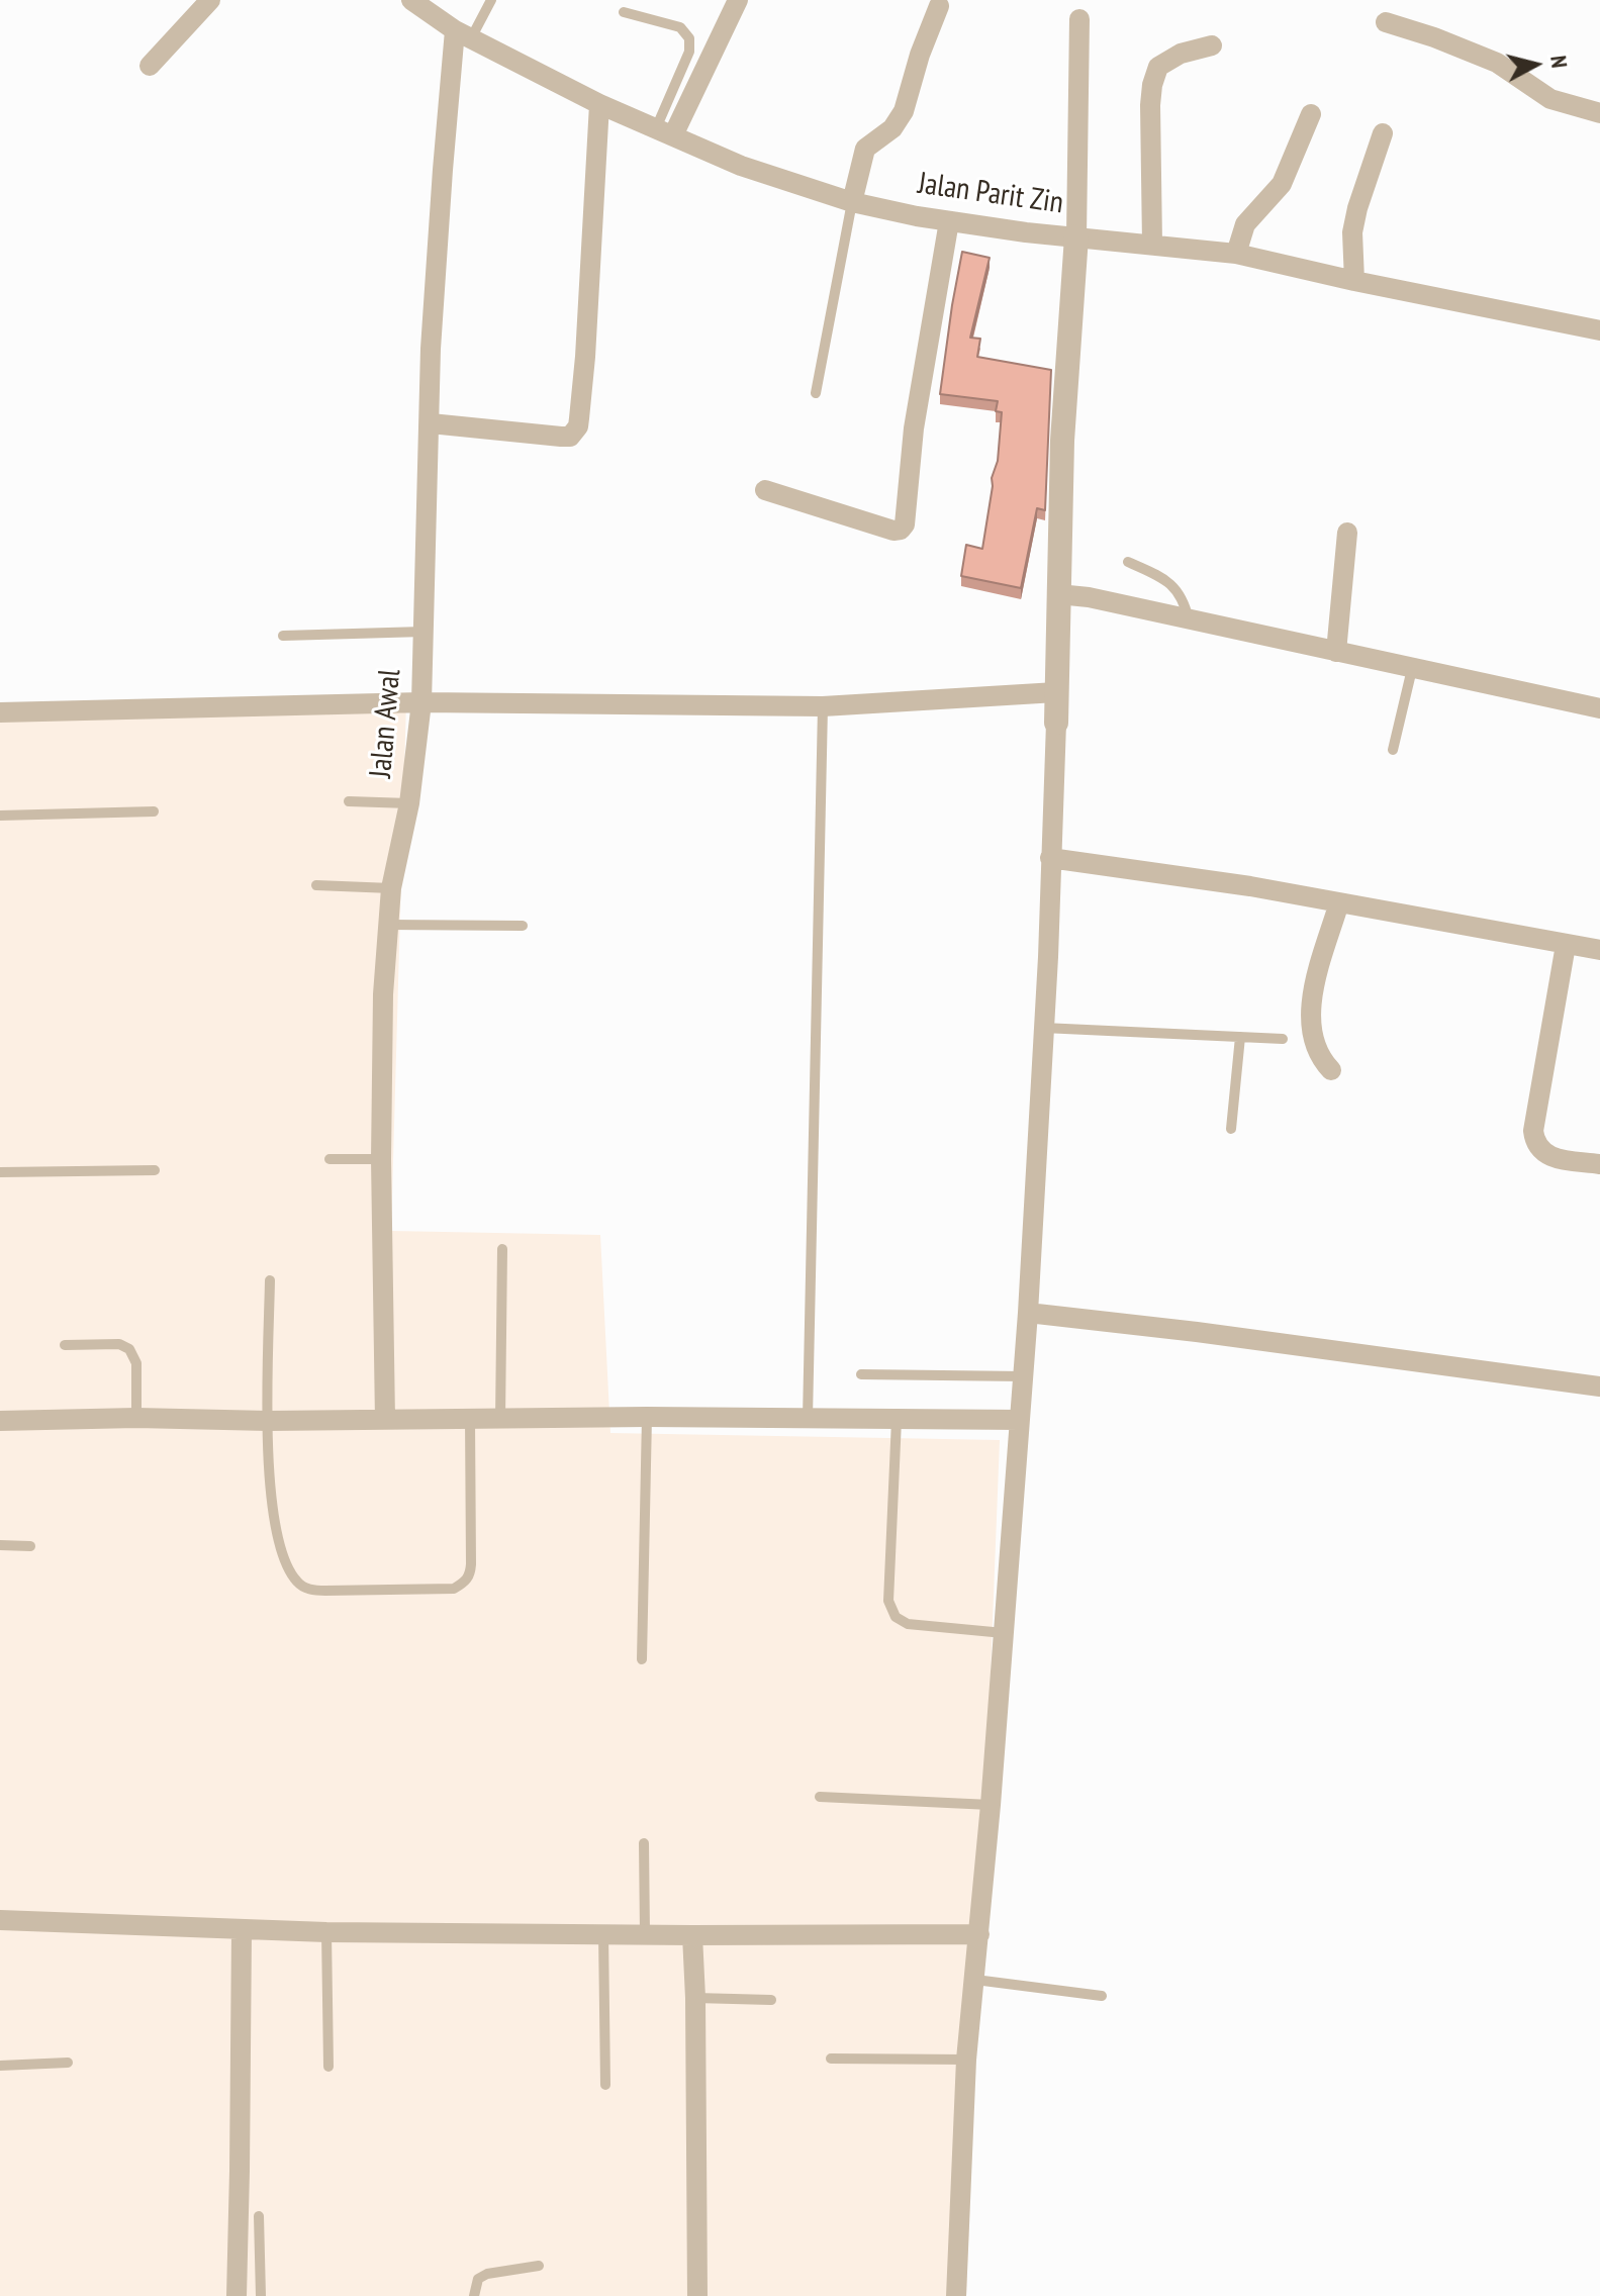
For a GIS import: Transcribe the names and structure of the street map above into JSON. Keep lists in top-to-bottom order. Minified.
{"streets":{"street":["Jalan Parit Zin","Jalan Awal"]},"crossings":[["Jalan Parit Zin","Jalan Awal"]],"north":"right"}
